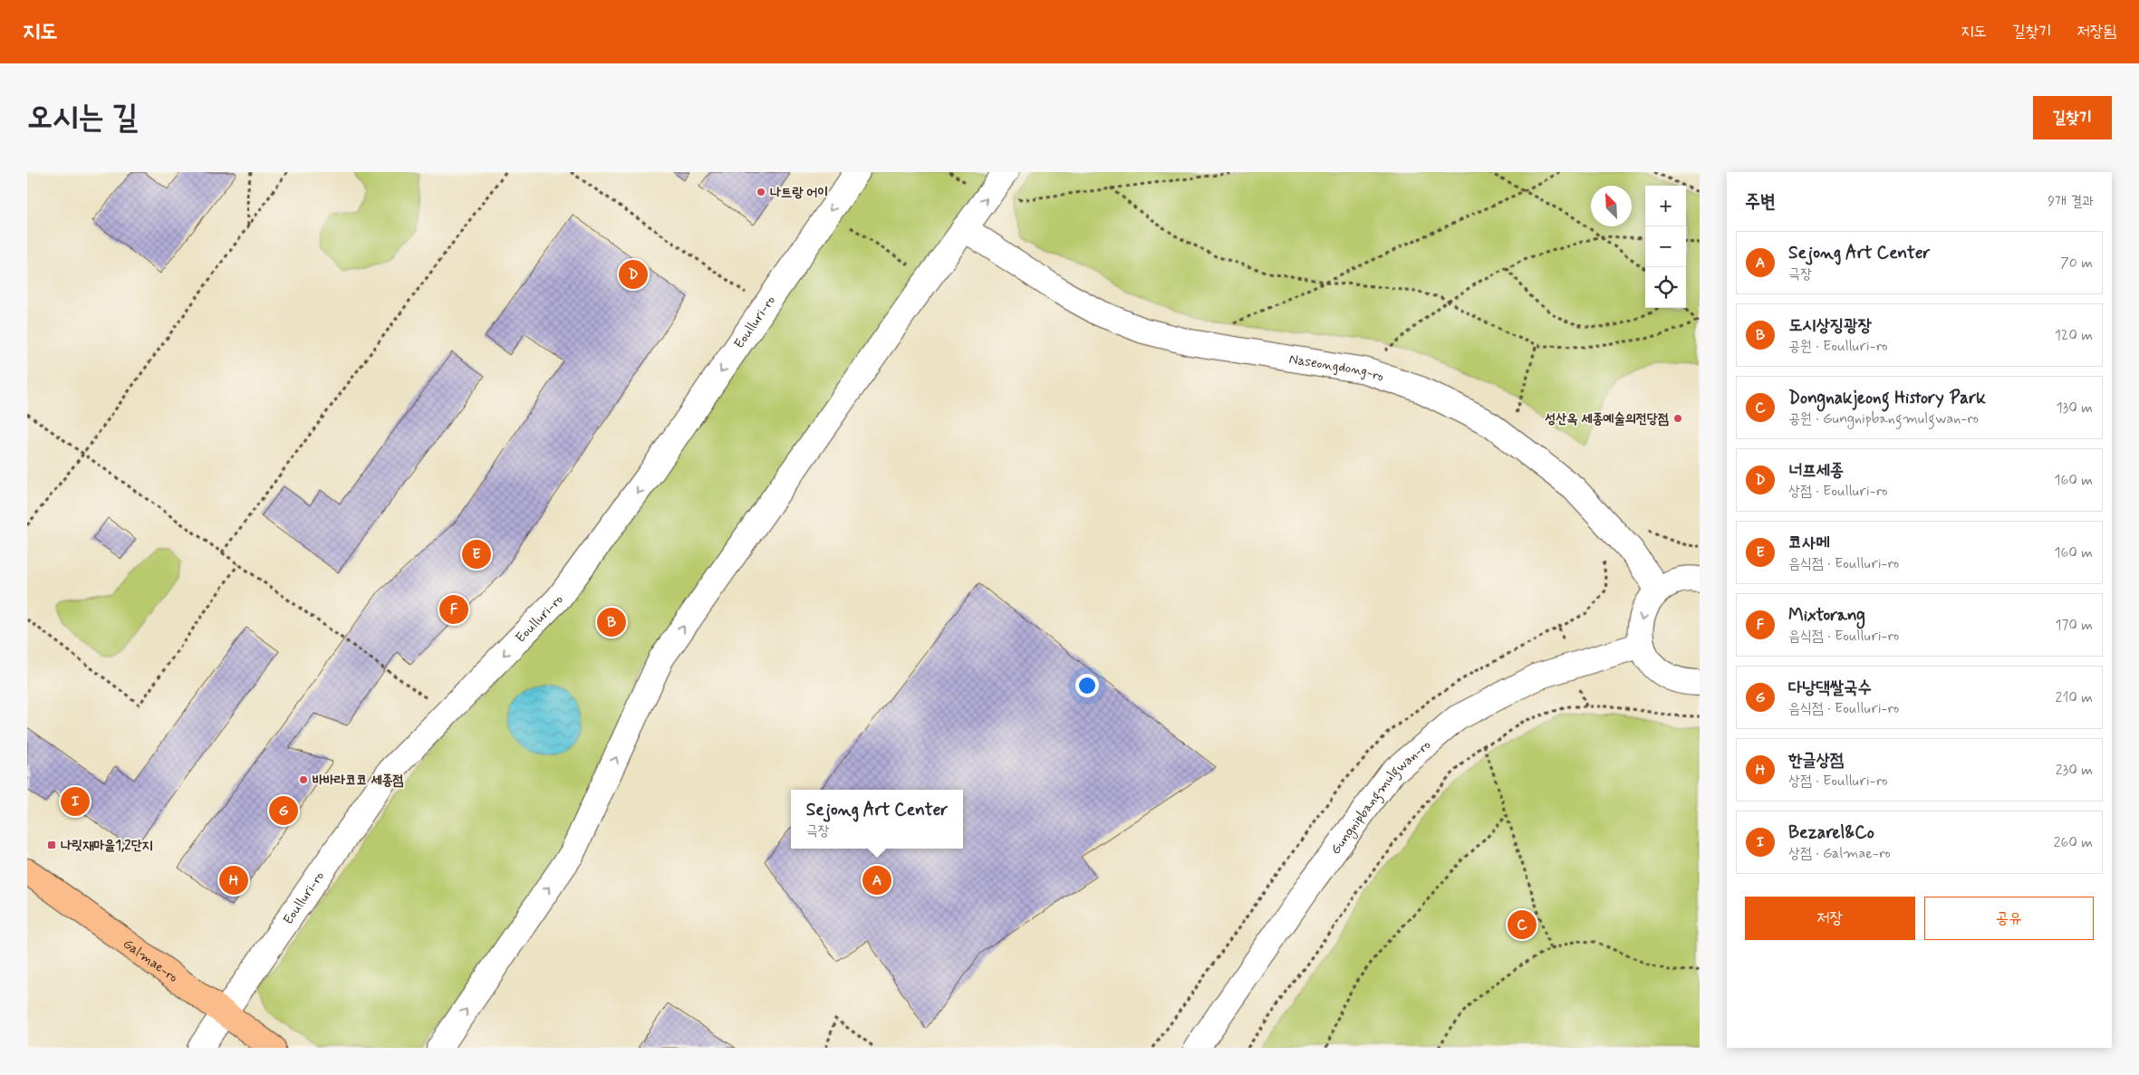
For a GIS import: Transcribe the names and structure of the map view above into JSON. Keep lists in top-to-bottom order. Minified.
{"streets":{"main road":["Galmae-ro"],"street":["Eoulluri-ro","Naseongdong-ro","Gungnipbangmulgwan-ro"]},"crossings":[["Eoulluri-ro","Galmae-ro"]],"places":{"other":["나트랑 어이","성산옥 세종예술의전당점","바바라코코 세종점"],"transit":["나릿재마을1,2단지"]},"north":"top left","page":{"header":"지도","nav":["지도","길찾기","저장됨"],"buttons":["길찾기",["저장","공유"]],"title":"오시는 길","heading":["주변","9개 결과"],"map_buttons":["+","−"],"list":[{"mark":"A","name":"Sejong Art Center","note":"극장","value":"70 m"},{"mark":"B","name":"도시상징광장","note":"공원 · Eoulluri-ro","value":"120 m"},{"mark":"C","name":"Dongnakjeong History Park","note":"공원 · Gungnipbangmulgwan-ro","value":"130 m"},{"mark":"D","name":"너프세종","note":"상점 · Eoulluri-ro","value":"160 m"},{"mark":"E","name":"코사메","note":"음식점 · Eoulluri-ro","value":"160 m"},{"mark":"F","name":"Mixtorang","note":"음식점 · Eoulluri-ro","value":"170 m"},{"mark":"G","name":"다낭댁쌀국수","note":"음식점 · Eoulluri-ro","value":"210 m"},{"mark":"H","name":"한글상점","note":"상점 · Eoulluri-ro","value":"230 m"},{"mark":"I","name":"Bezarel&Co","note":"상점 · Galmae-ro","value":"260 m"}],"pins":["D","E","F","B","I","G","A","H","C"],"popup":["Sejong Art Center","극장"]}}
